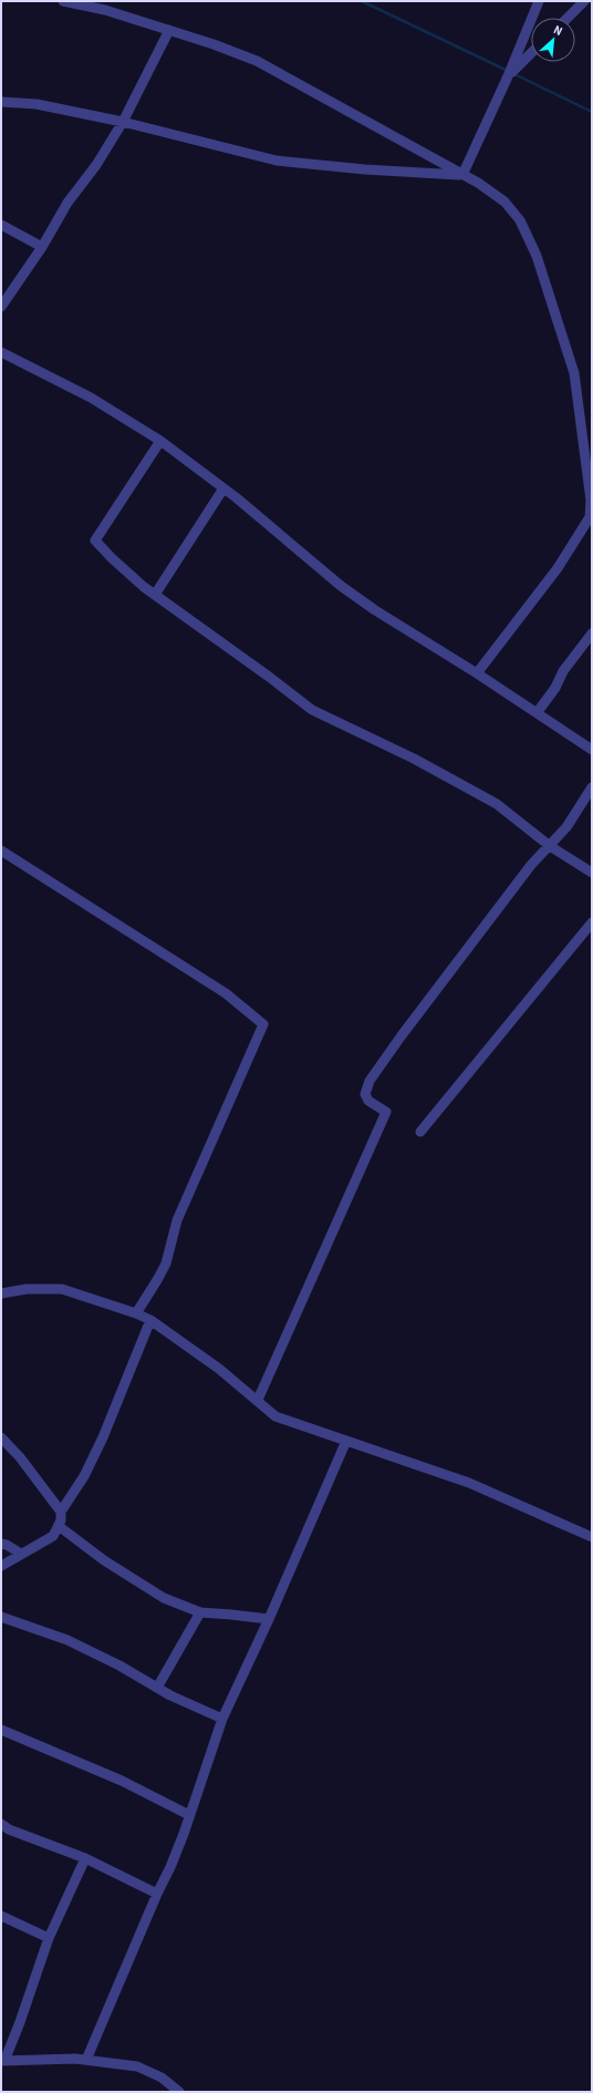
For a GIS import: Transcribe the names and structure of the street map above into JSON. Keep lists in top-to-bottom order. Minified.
{"north":"top right"}
